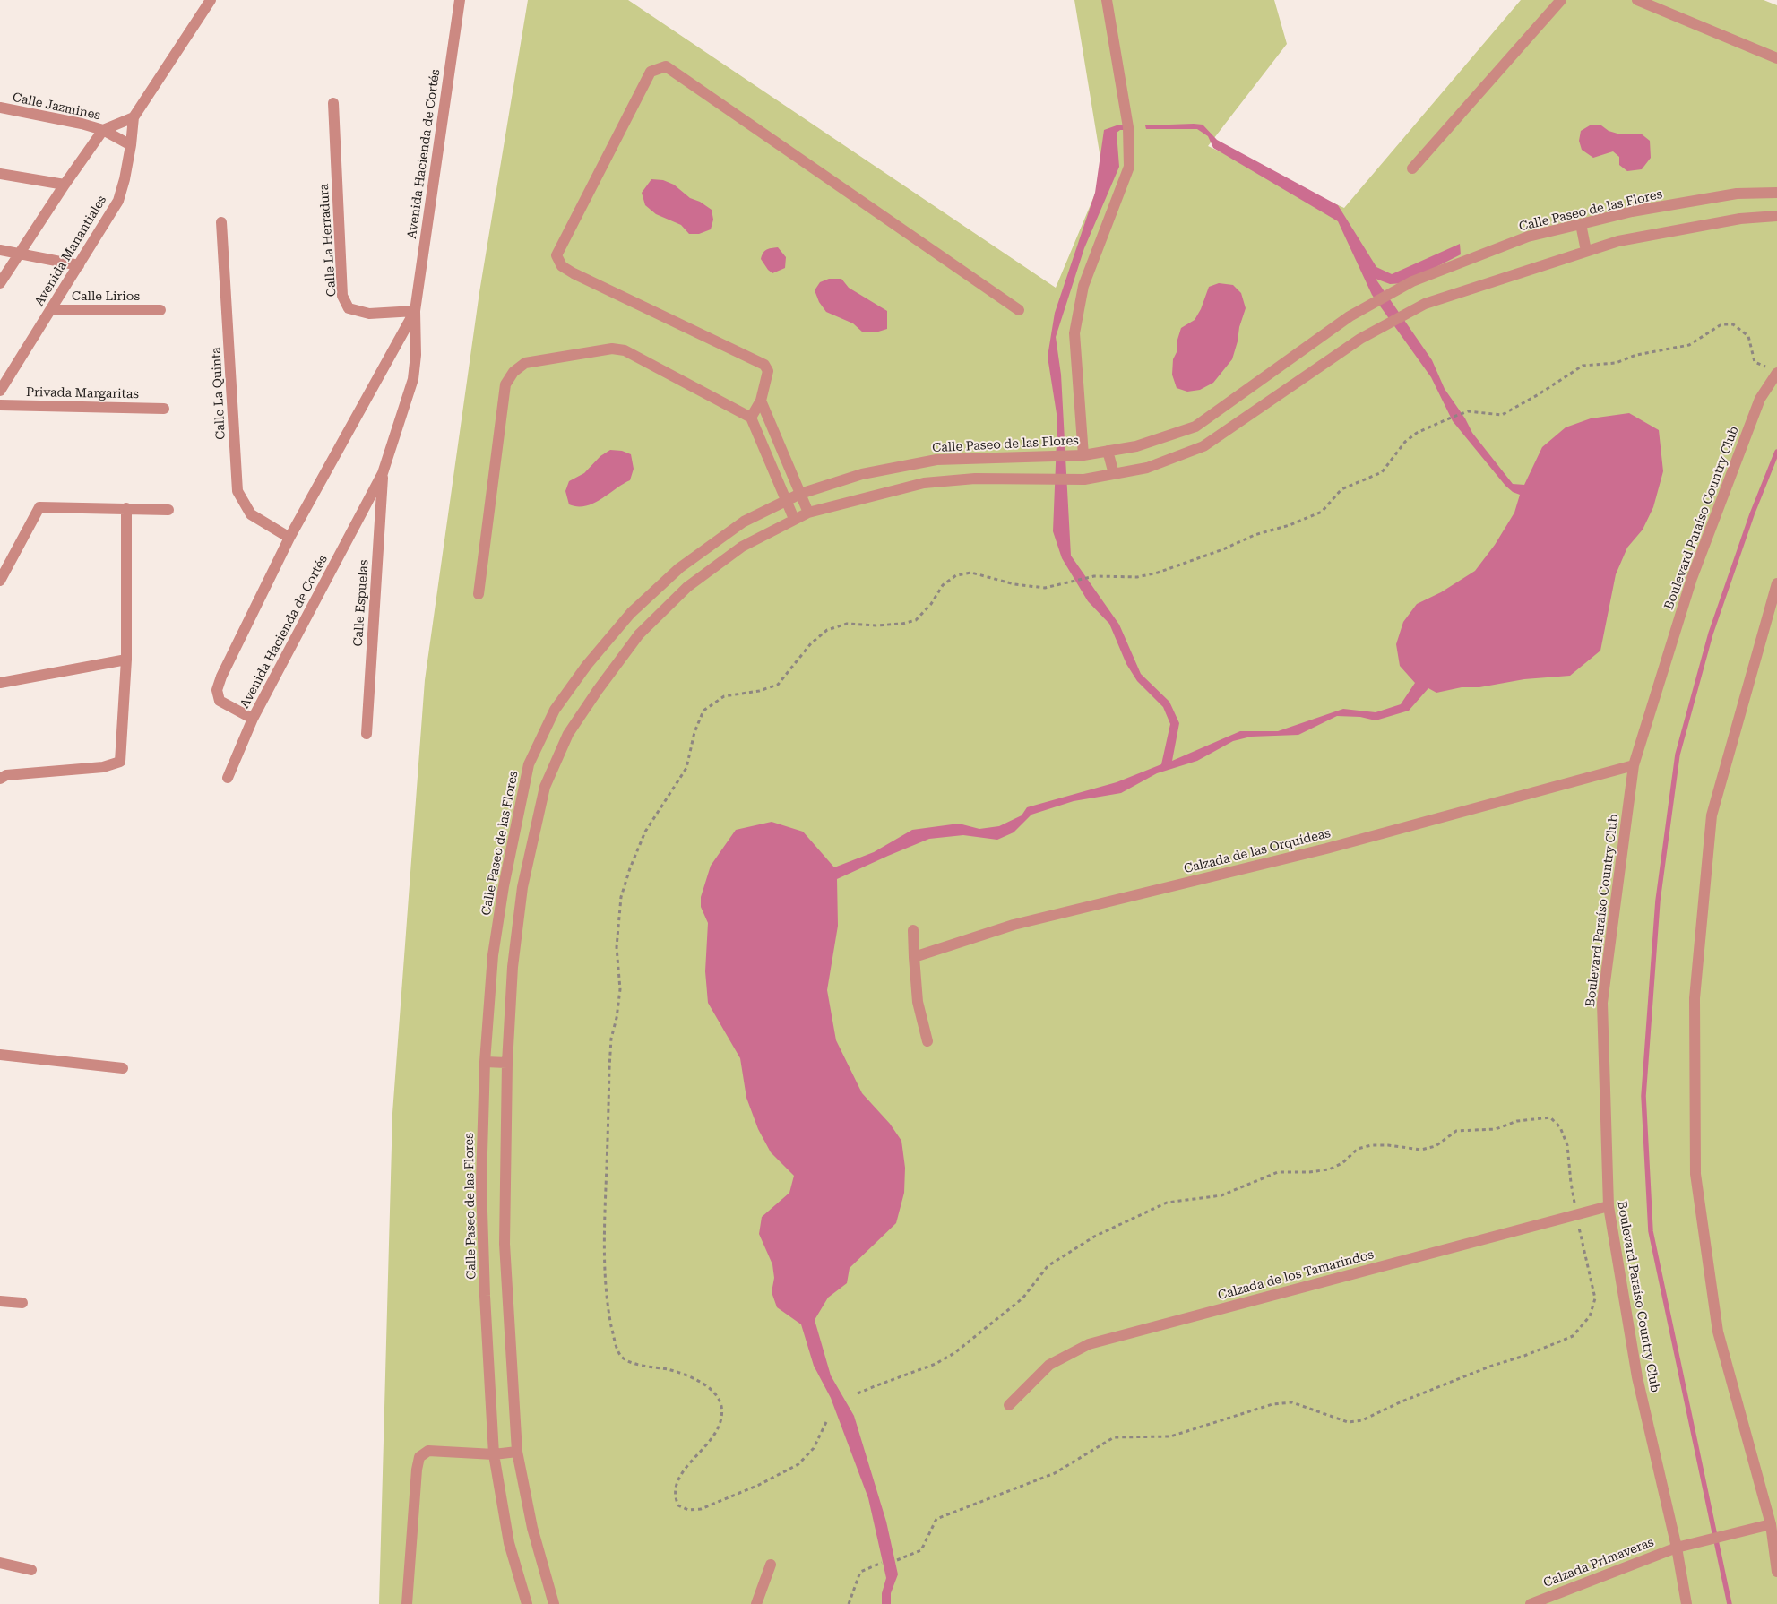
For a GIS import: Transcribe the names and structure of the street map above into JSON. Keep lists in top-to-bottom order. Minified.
{"streets":{"street":["Calle Jazmines","Avenida Hacienda de Cortés","Calle Paseo de las Flores","Calle La Herradura","Avenida Manantiales","Calle Lirios","Privada Margaritas","Calle La Quinta","Boulevard Paraíso Country Club","Calle Espuelas","Calzada de las Orquídeas","Calzada de los Tamarindos","Calzada Primaveras"]},"crossings":[["Calle Jazmines","Avenida Manantiales"],["Avenida Hacienda de Cortés","Calle La Herradura"],["Avenida Hacienda de Cortés","Calle La Quinta"],["Avenida Hacienda de Cortés","Calle Espuelas"],["Avenida Manantiales","Calle Lirios"],["Boulevard Paraíso Country Club","Calzada de las Orquídeas"],["Boulevard Paraíso Country Club","Calzada de los Tamarindos"],["Boulevard Paraíso Country Club","Calzada Primaveras"]]}
